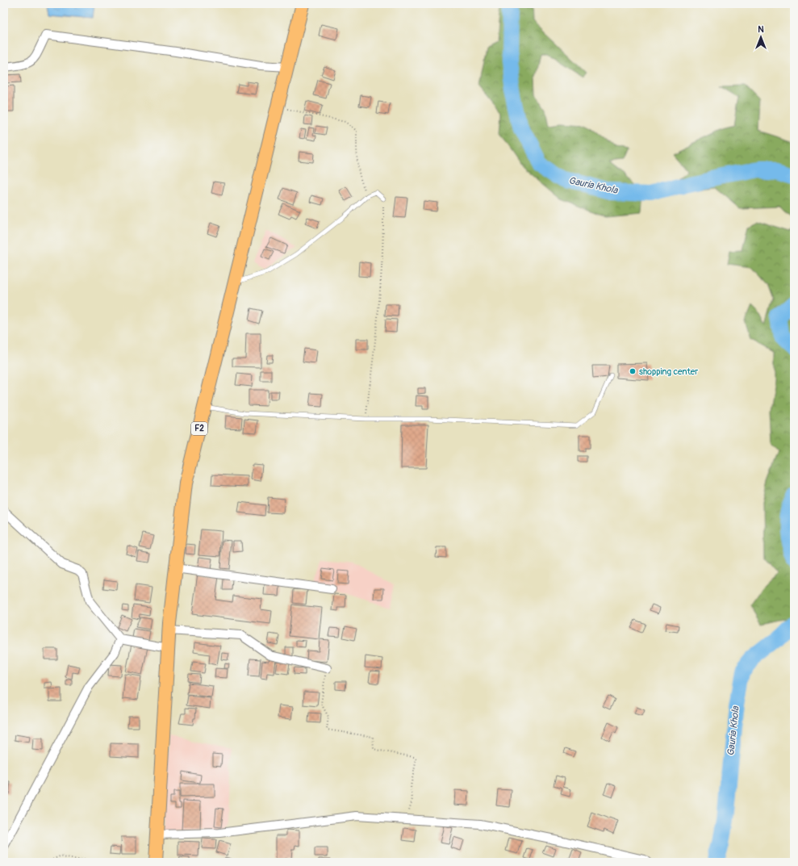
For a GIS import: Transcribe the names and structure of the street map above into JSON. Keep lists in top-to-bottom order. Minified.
{"streets":{"main road":["F2"]},"water":["Gauria Khola"],"places":["shopping center"],"north":"top"}
